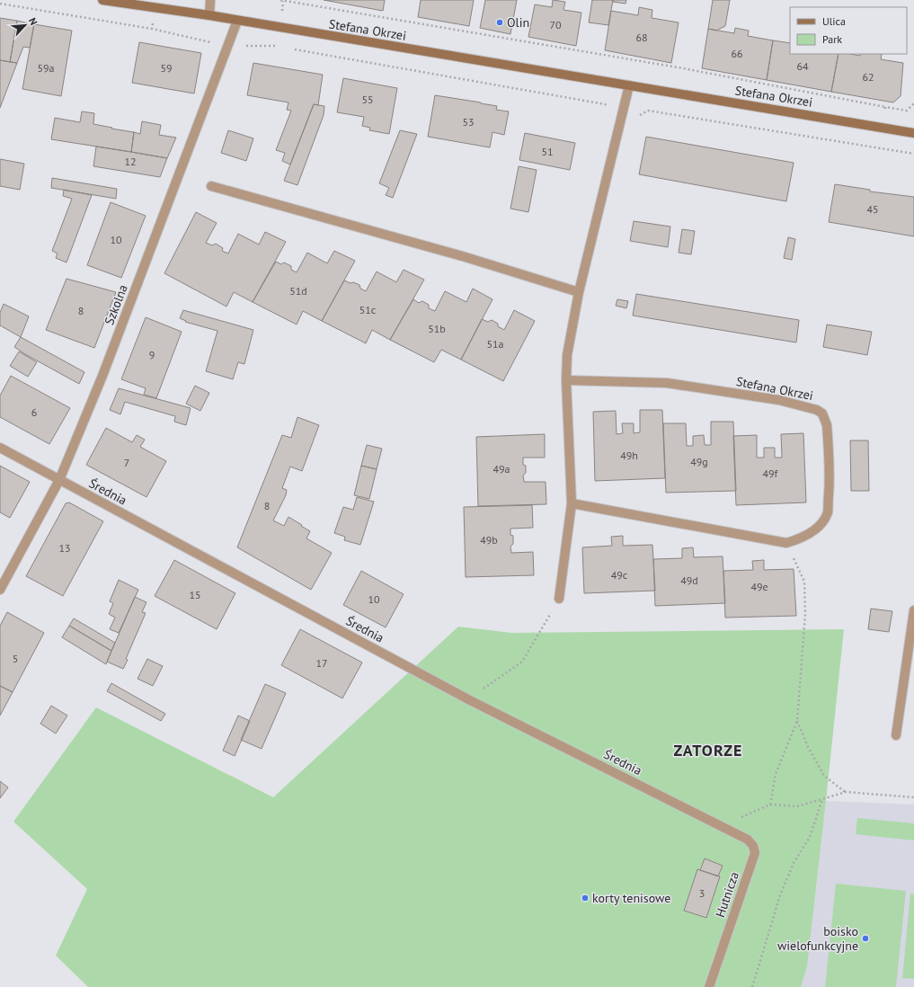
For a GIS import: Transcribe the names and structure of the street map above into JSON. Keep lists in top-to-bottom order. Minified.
{"streets":{"street":["Stefana Okrzei","Szkolna","Średnia","Hutnicza"]},"crossings":[["Stefana Okrzei","Szkolna"],["Szkolna","Średnia"],["Średnia","Hutnicza"]],"districts":["ZATORZE"],"places":["Olin","korty tenisowe","boisko wielofunkcyjne"],"house_numbers":["70","68","66","64","59a","59","62","55","53","51","12","45","10","51d","51c","8","51b","51a","9","6","49h","49g","7","49a","49f","8","49b","13","49c","49d","49e","15","10","5","17","3"],"legend":["Ulica","Park"],"north":"top right"}
